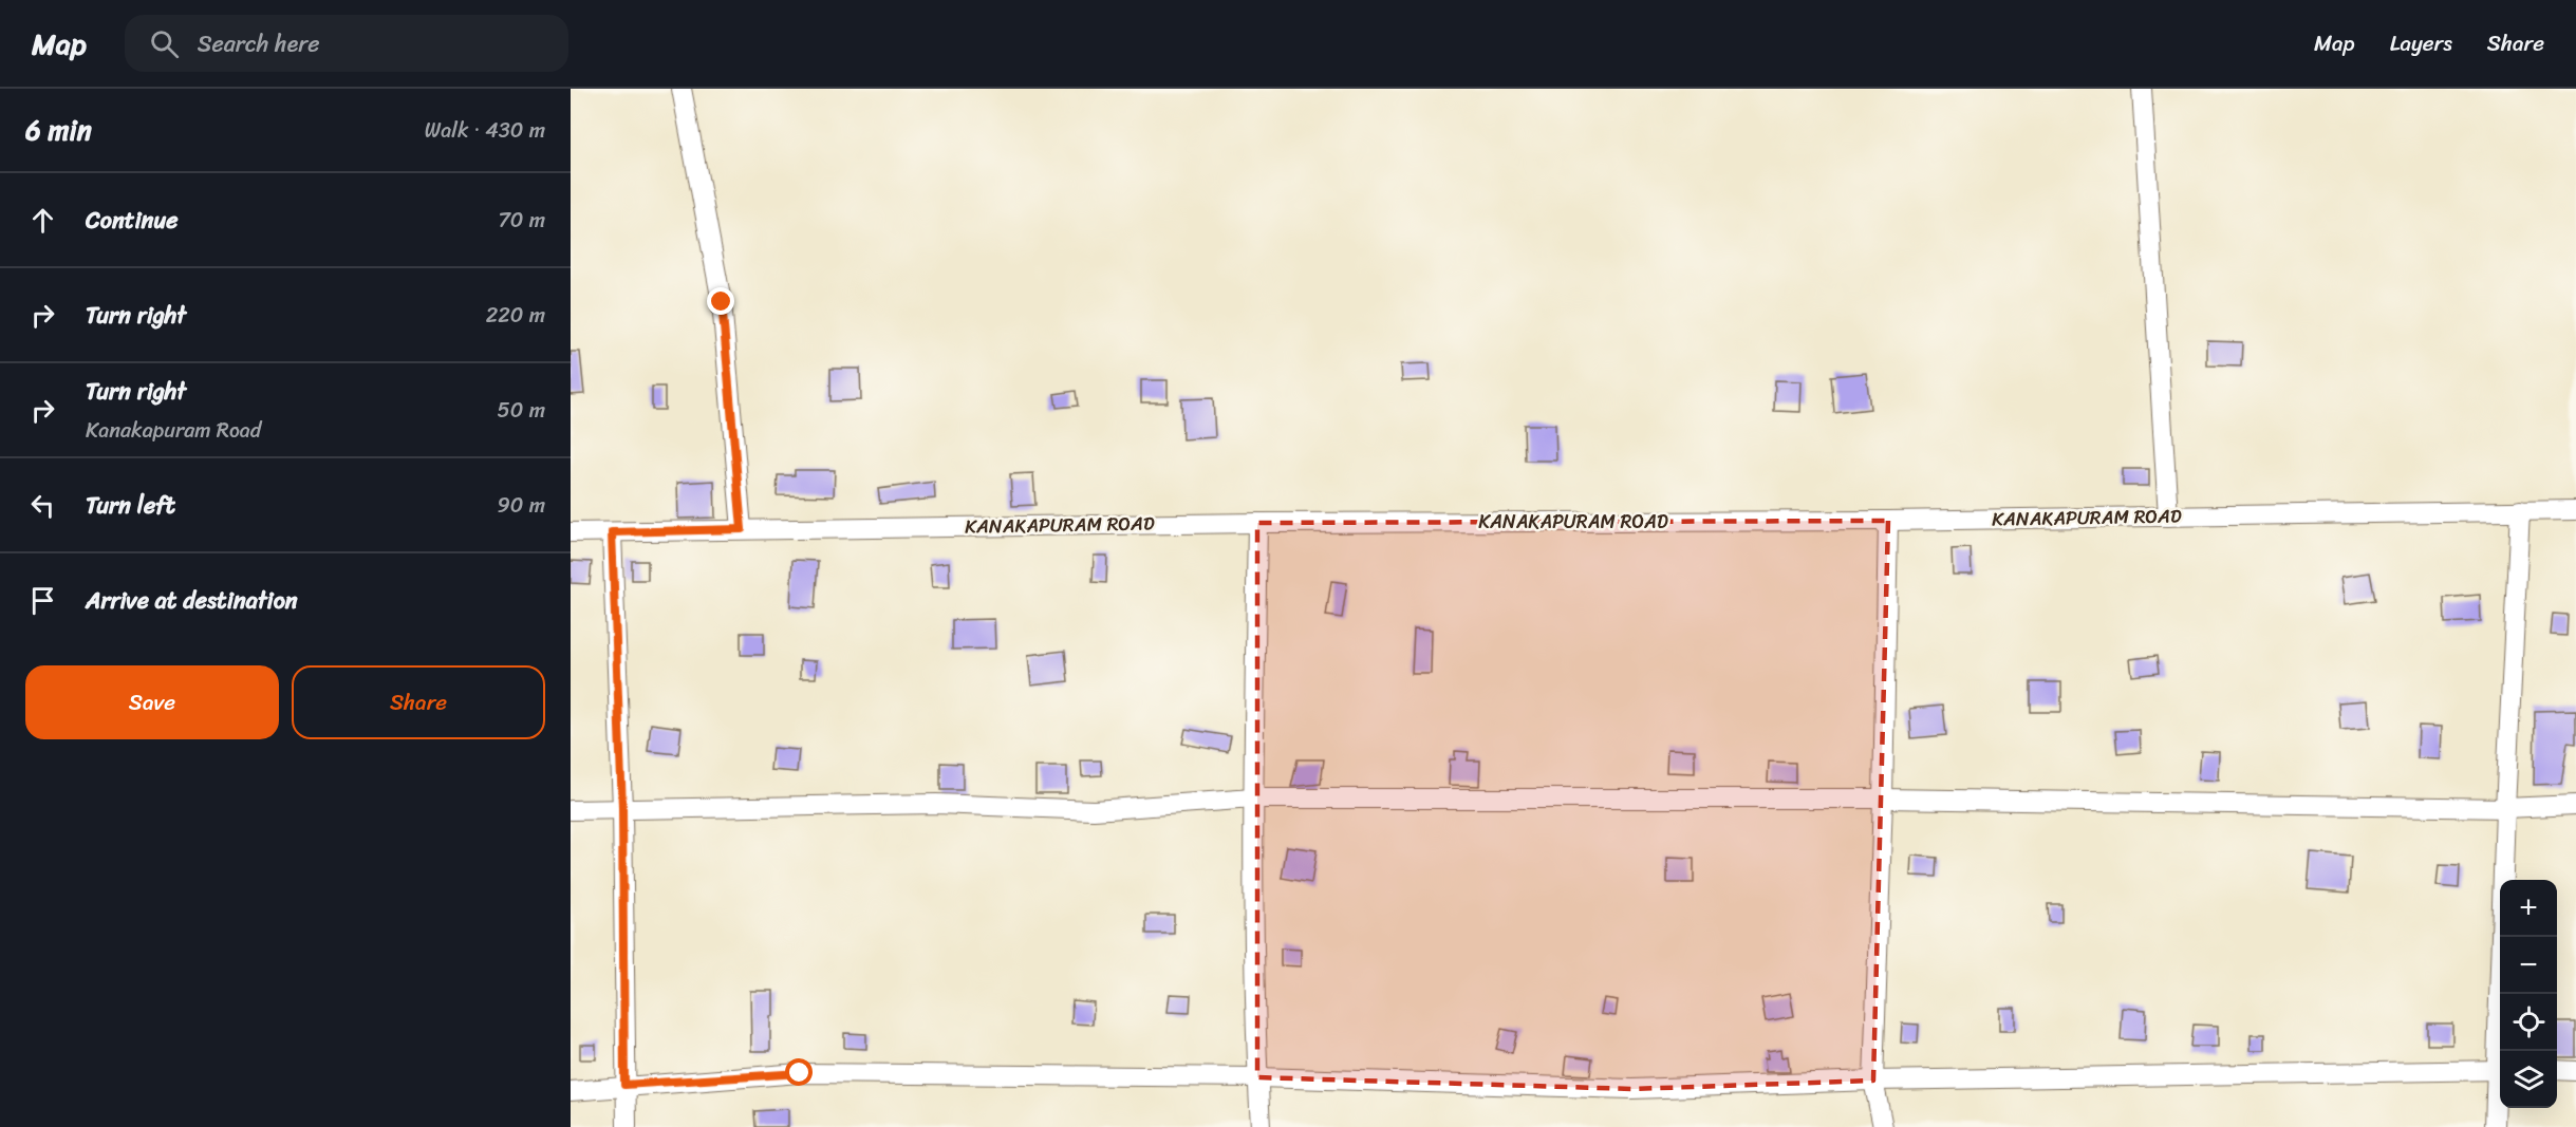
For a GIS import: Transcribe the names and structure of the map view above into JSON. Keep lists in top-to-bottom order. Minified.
{"streets":{"street":["KANAKAPURAM ROAD"]},"page":{"header":"Map","search":"Search here","nav":["Map","Layers","Share"],"heading":["6 min","Walk · 430 m"],"list":[["Continue","70 m"],["Turn right","220 m"],["Turn right","Kanakapuram Road","50 m"],["Turn left","90 m"],"Arrive at destination"],"buttons":["Save","Share"],"map_buttons":["+","−"]}}
